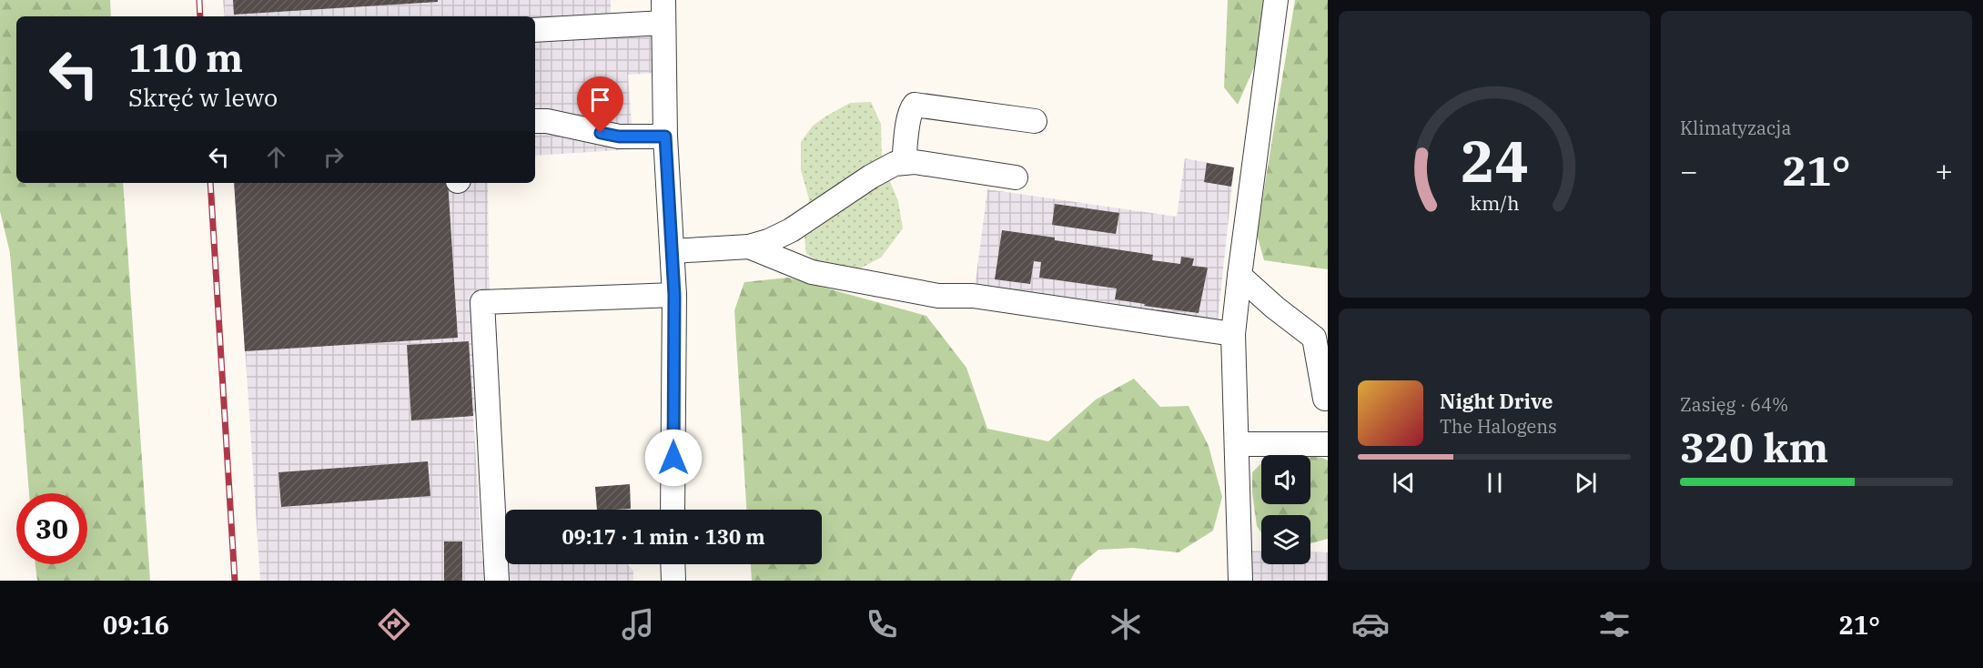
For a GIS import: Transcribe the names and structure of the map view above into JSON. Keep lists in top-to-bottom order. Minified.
{"page":{"tile":["Klimatyzacja",["Zasięg · 64%","320 km"]],"turn":["110 m","Skręć w lewo"],"heat":["−","21°","+"],"song":["Night Drive","The Halogens"],"limit":"30","trip":"09:17 · 1 min · 130 m","tabs":["09:16","21°"],"gauge":["24","km/h"]}}
